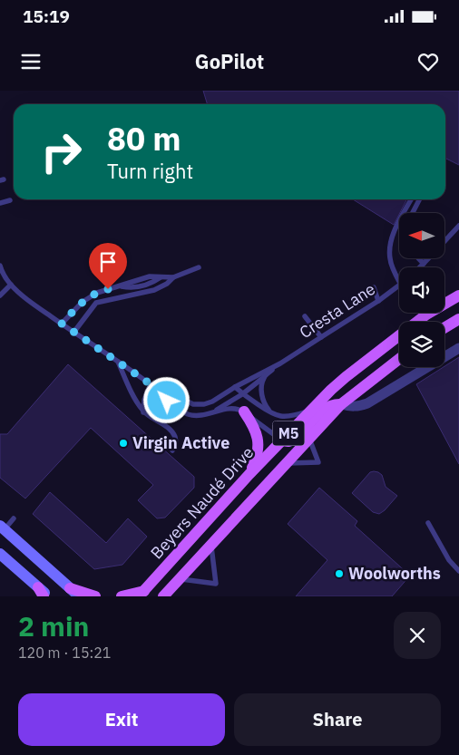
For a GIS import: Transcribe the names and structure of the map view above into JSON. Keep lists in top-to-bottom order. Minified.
{"streets":{"main road":["M5","Beyers Naudé Drive"],"lane":["Cresta Lane"]},"places":["Virgin Active","Woolworths"],"north":"left","page":{"status":"15:19","header":"GoPilot","turn":["80 m","Turn right"],"heading":["2 min","120 m · 15:21"],"buttons":["Exit","Share"]}}
